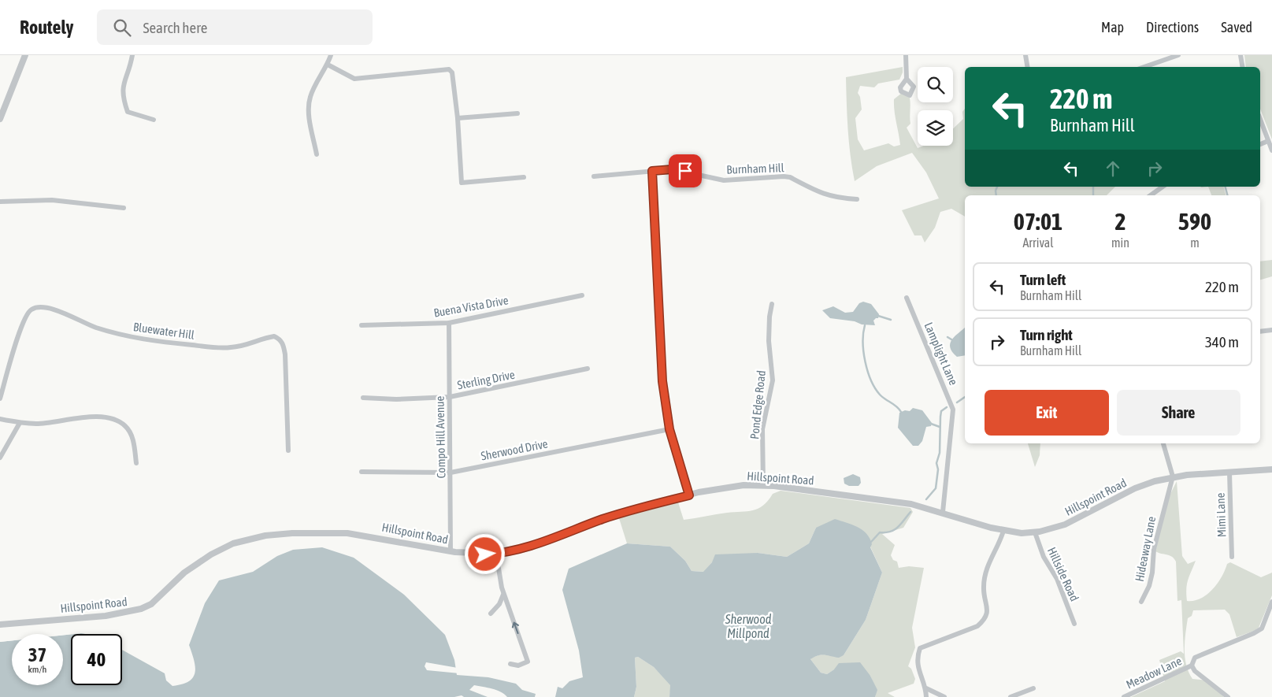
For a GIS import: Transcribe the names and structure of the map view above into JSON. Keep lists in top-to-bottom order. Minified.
{"streets":{"street":["Burnham Hill","Buena Vista Drive","Bluewater Hill","Lamplight Lane","Sterling Drive","Pond Edge Road","Compo Hill Avenue","Sherwood Drive","Hillspoint Road","Mimi Lane","Hideaway Lane","Hillside Road","Meadow Lane"]},"crossings":[["Buena Vista Drive","Compo Hill Avenue"],["Lamplight Lane","Hillspoint Road"],["Sterling Drive","Compo Hill Avenue"],["Pond Edge Road","Hillspoint Road"],["Compo Hill Avenue","Sherwood Drive"],["Compo Hill Avenue","Hillspoint Road"],["Hillspoint Road","Mimi Lane"],["Hillspoint Road","Hideaway Lane"],["Hillspoint Road","Hillside Road"]],"water":["Sherwood Millpond"],"page":{"header":"Routely","search":"Search here","nav":["Map","Directions","Saved"],"turn":["220 m","Burnham Hill"],"eta":["07:01","Arrival","2","min","590","m"],"list":[{"name":"Turn left","note":"Burnham Hill","value":"220 m"},{"name":"Turn right","note":"Burnham Hill","value":"340 m"}],"buttons":["Exit","Share"],"speed":"37 km/h","limit":"40"}}
